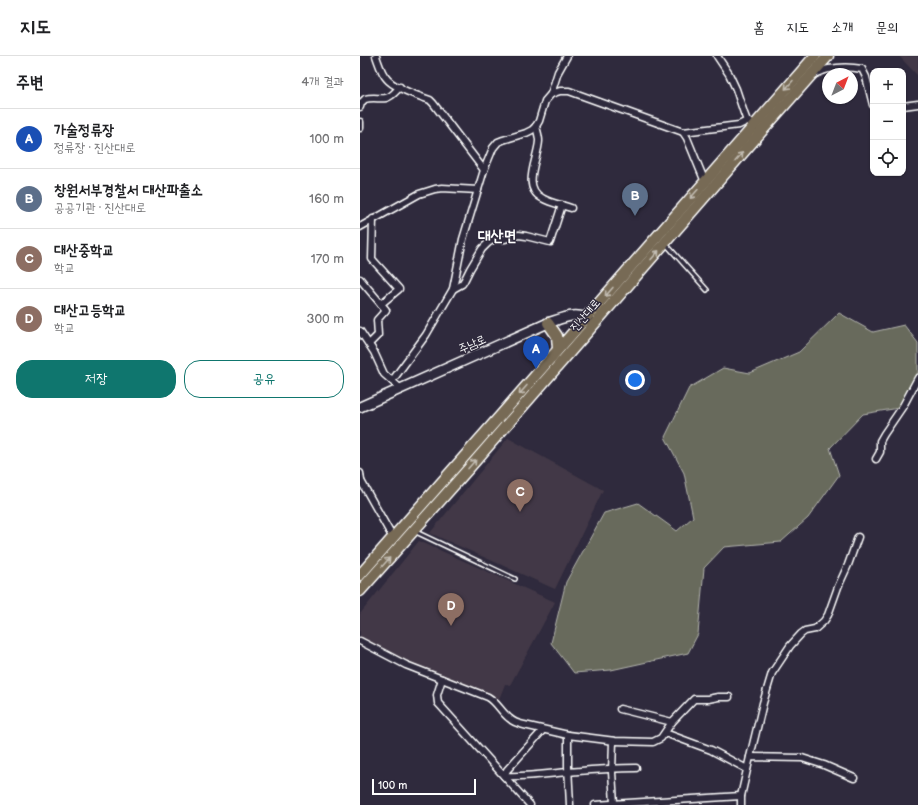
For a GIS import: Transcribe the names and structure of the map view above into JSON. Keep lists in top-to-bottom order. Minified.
{"streets":{"main road":["진산대로"],"street":["주남로"]},"crossings":[["진산대로","주남로"]],"districts":["대산면"],"scale_bar":"100 m","north":"top right","page":{"header":"지도","nav":["홈","지도","소개","문의"],"heading":["주변","4개 결과"],"map_buttons":["+","−"],"list":[{"mark":"A","name":"가술정류장","note":"정류장 · 진산대로","value":"100 m"},{"mark":"B","name":"창원서부경찰서 대산파출소","note":"공공기관 · 진산대로","value":"160 m"},{"mark":"C","name":"대산중학교","note":"학교","value":"170 m"},{"mark":"D","name":"대산고등학교","note":"학교","value":"300 m"}],"pins":["B","A","C","D"],"buttons":["저장","공유"],"scale":"100 m"}}
